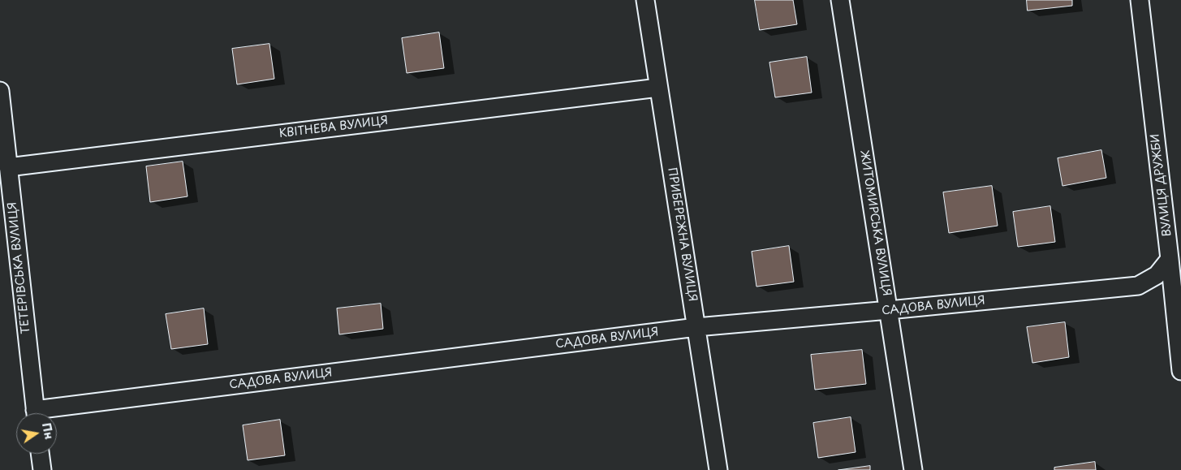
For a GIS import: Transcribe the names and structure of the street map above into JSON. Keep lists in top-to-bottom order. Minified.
{"streets":{"street":["КВІТНЕВА ВУЛИЦЯ","ВУЛИЦЯ ДРУЖБИ","ЖИТОМИРСЬКА ВУЛИЦЯ","ПРИБЕРЕЖНА ВУЛИЦЯ","ТЕТЕРІВСЬКА ВУЛИЦЯ","САДОВА ВУЛИЦЯ"]},"crossings":[["КВІТНЕВА ВУЛИЦЯ","ПРИБЕРЕЖНА ВУЛИЦЯ"],["КВІТНЕВА ВУЛИЦЯ","ТЕТЕРІВСЬКА ВУЛИЦЯ"],["ВУЛИЦЯ ДРУЖБИ","САДОВА ВУЛИЦЯ"],["ЖИТОМИРСЬКА ВУЛИЦЯ","САДОВА ВУЛИЦЯ"],["ПРИБЕРЕЖНА ВУЛИЦЯ","САДОВА ВУЛИЦЯ"]],"north":"right"}
